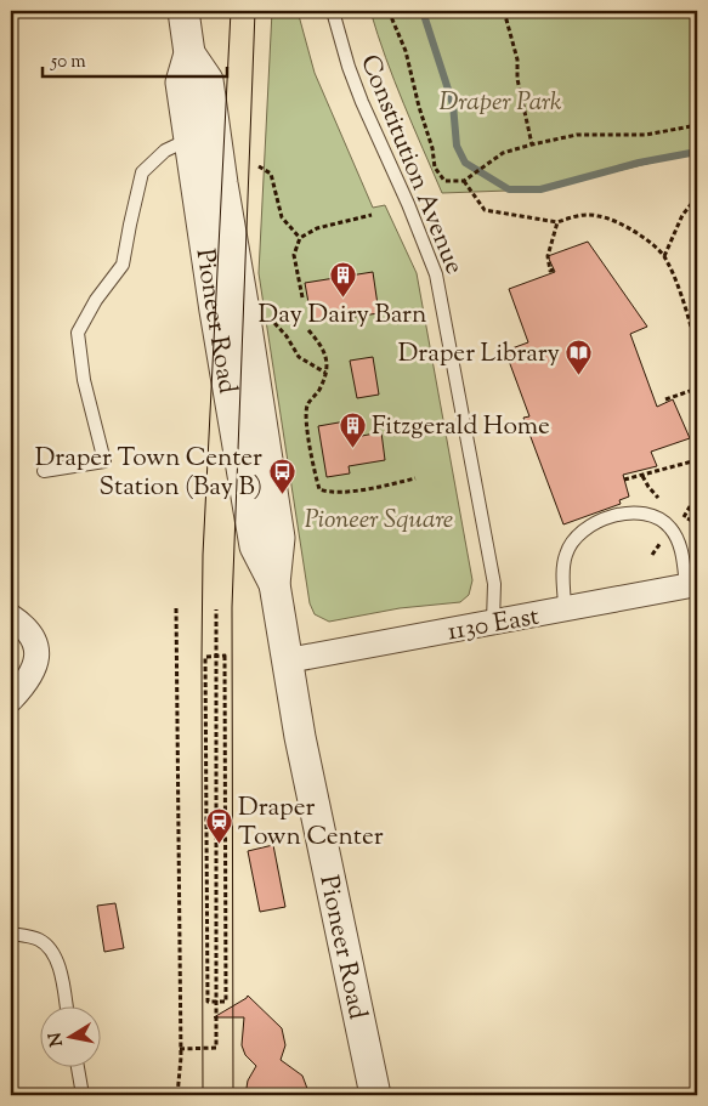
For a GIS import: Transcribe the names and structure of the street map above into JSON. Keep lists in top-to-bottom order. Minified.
{"streets":{"street":["Pioneer Road","1130 East"],"lane":["Constitution Avenue"]},"crossings":[["Constitution Avenue","1130 East"],["Pioneer Road","1130 East"]],"parks":["Draper Park","Pioneer Square"],"places":{"building":["Day Dairy Barn","Fitzgerald Home"],"library":["Draper Library"],"bus stop":["Draper Town Center Station (Bay B)"],"station":["Draper Town Center"]},"scale_bar":"50 m","north":"left"}
